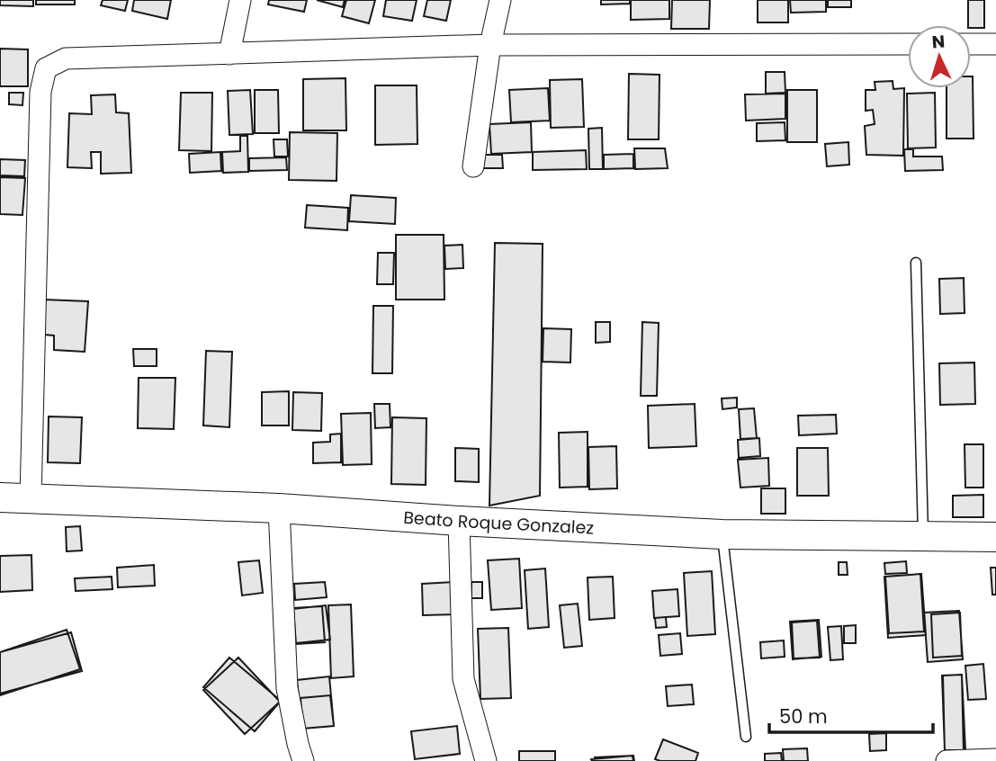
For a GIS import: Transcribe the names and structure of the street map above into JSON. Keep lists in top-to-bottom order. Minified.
{"streets":{"street":["Beato Roque Gonzalez"]},"scale_bar":"50 m","north":"top"}
